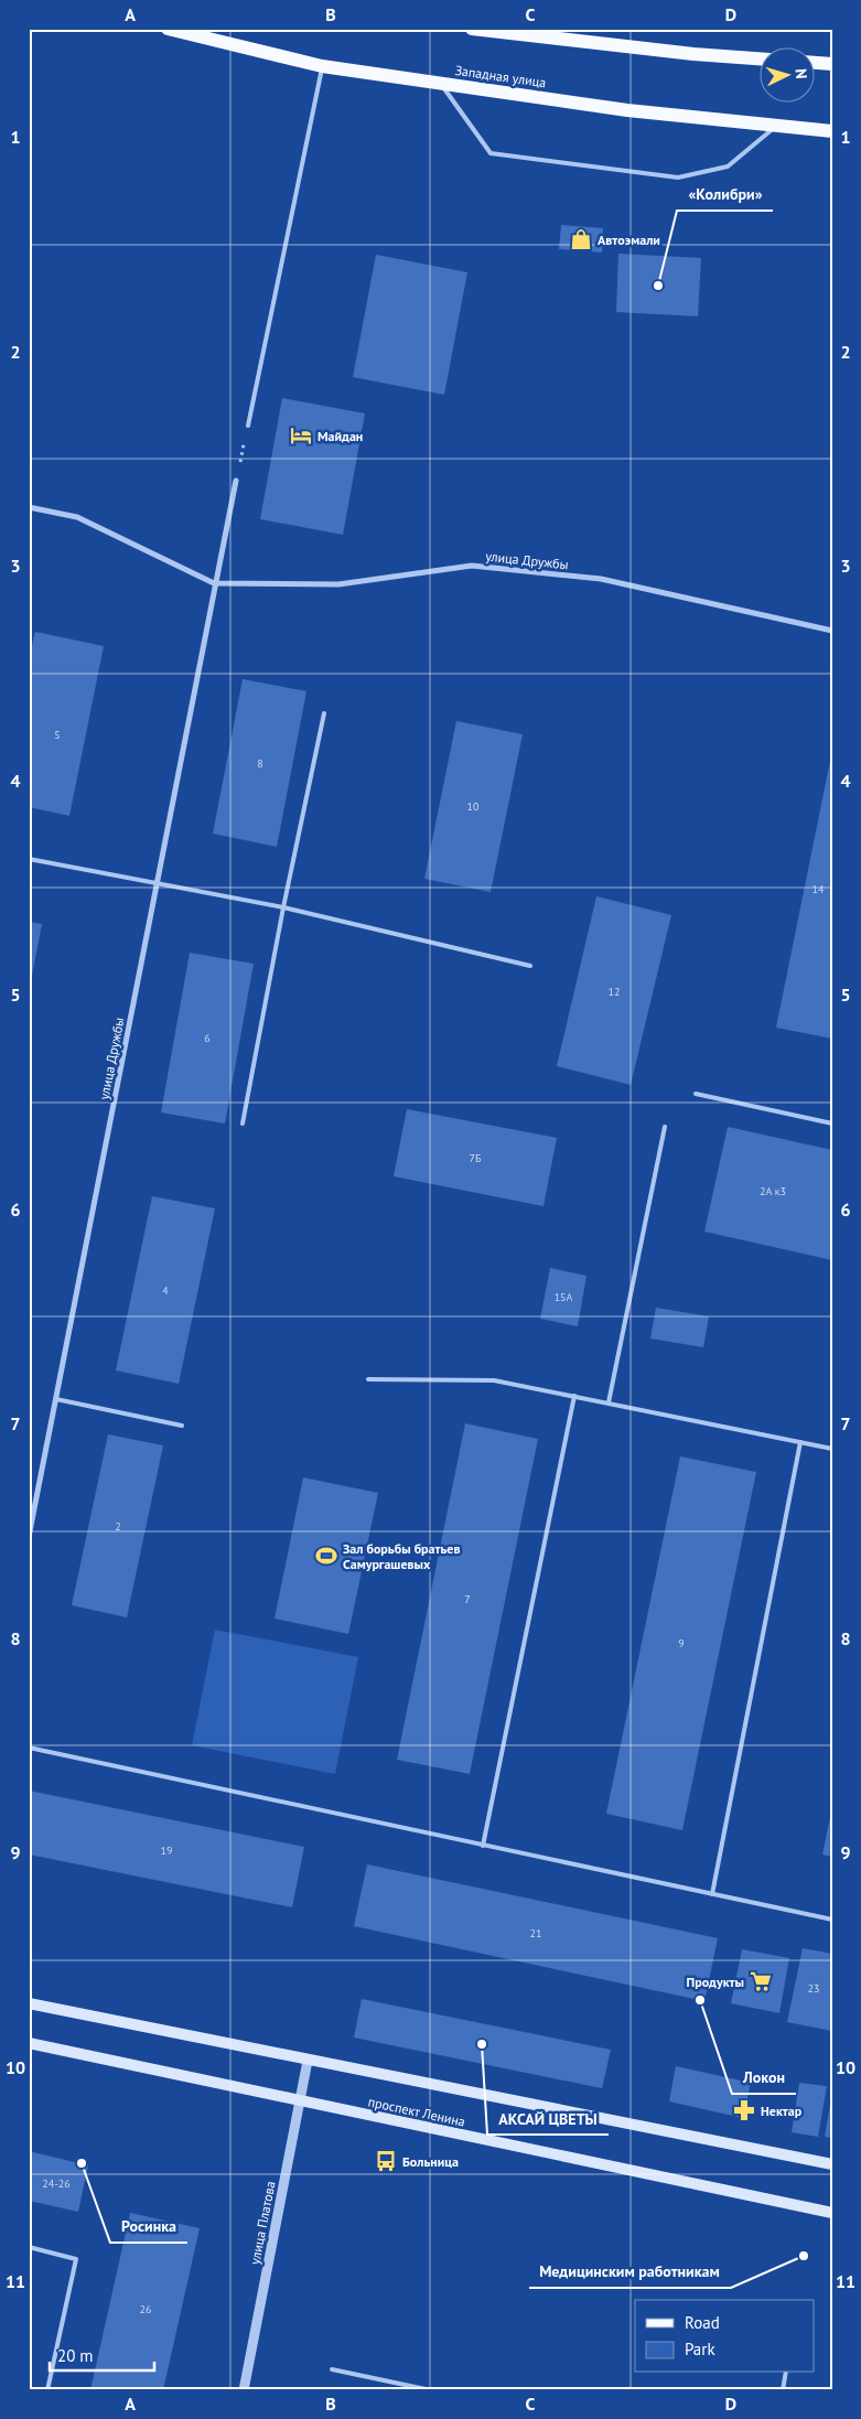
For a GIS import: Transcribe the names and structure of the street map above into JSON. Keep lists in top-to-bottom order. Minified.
{"streets":{"main road":["Западная улица","проспект Ленина"],"street":["улица Дружбы","улица Платова"]},"crossings":[["проспект Ленина","улица Платова"]],"places":{"shop":["Автоэмали"],"other":["«Колибри»","Локон","АКСАЙ ЦВЕТЫ","Росинка","Медицинским работникам"],"hotel":["Майдан"],"sports":["Зал борьбы братьев Самургашевых"],"supermarket":["Продукты"],"pharmacy":["Нектар"],"bus stop":["Больница"]},"house_numbers":["5","8","10","14","12","6","7Б","2А к3","4","15А","2","7","9","19","21","23","24-26","26"],"legend":["Road","Park"],"scale_bar":"20 m","north":"right","grid":{"columns":["A","B","C","D"],"rows":["1","2","3","4","5","6","7","8","9","10","11"]}}
